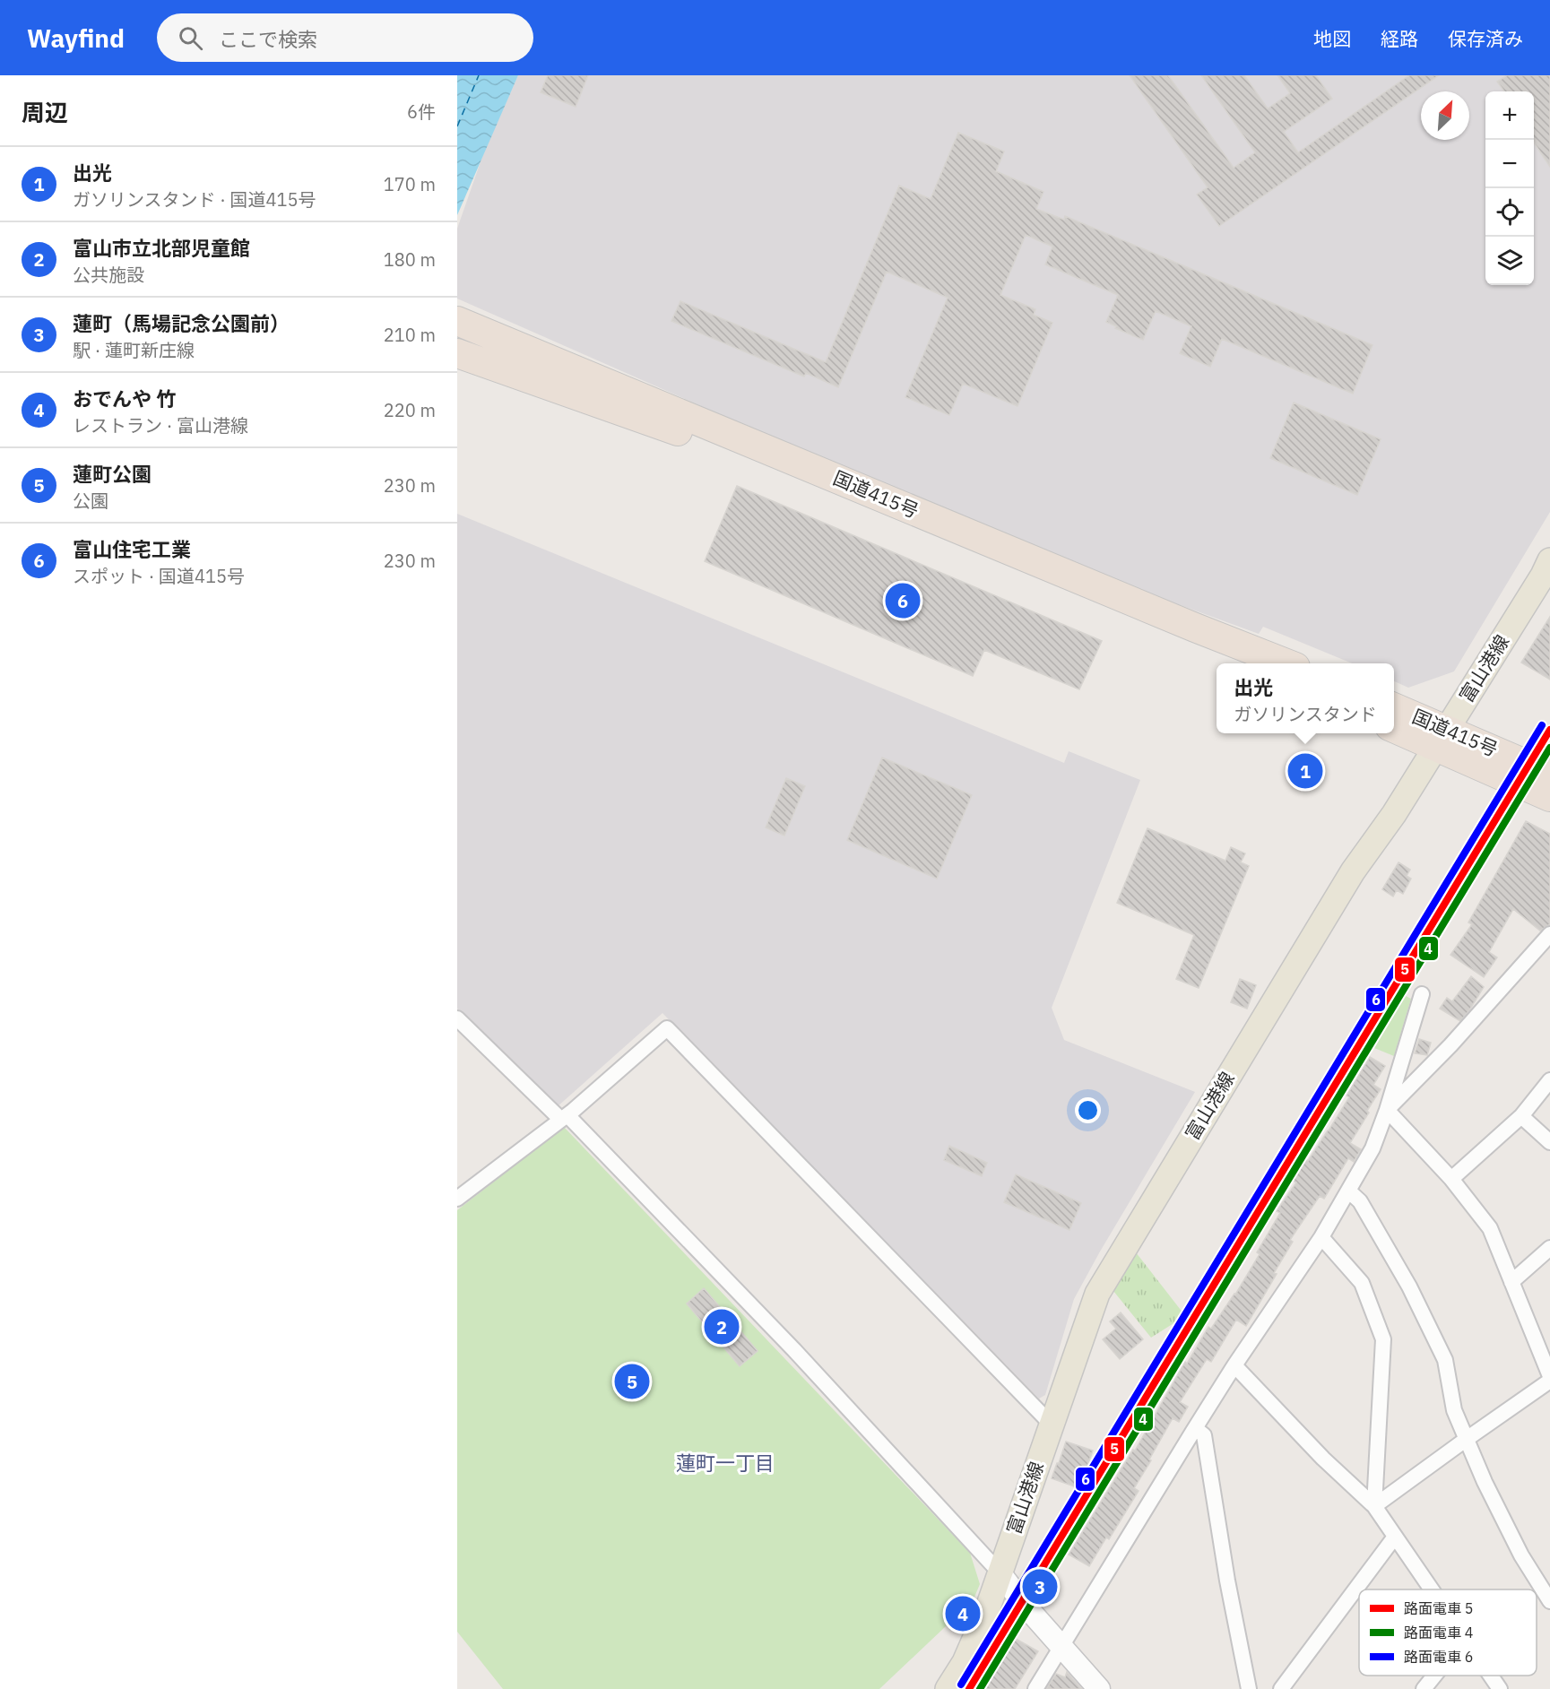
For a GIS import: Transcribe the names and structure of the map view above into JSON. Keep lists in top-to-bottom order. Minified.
{"streets":{"highway":["国道415号"],"main road":["富山港線"]},"crossings":[["国道415号","富山港線"]],"districts":["蓮町一丁目"],"lines":["tram line 6","tram line 5","tram line 4"],"legend":["路面電車 5","路面電車 4","路面電車 6"],"north":"top right","page":{"header":"Wayfind","search":"ここで検索","nav":["地図","経路","保存済み"],"heading":["周辺","6件"],"map_buttons":["+","−"],"list":[{"mark":"1","name":"出光","note":"ガソリンスタンド · 国道415号","value":"170 m"},{"mark":"2","name":"富山市立北部児童館","note":"公共施設","value":"180 m"},{"mark":"3","name":"蓮町（馬場記念公園前）","note":"駅 · 蓮町新庄線","value":"210 m"},{"mark":"4","name":"おでんや 竹","note":"レストラン · 富山港線","value":"220 m"},{"mark":"5","name":"蓮町公園","note":"公園","value":"230 m"},{"mark":"6","name":"富山住宅工業","note":"スポット · 国道415号","value":"230 m"}],"pins":["6","1","2","5","3","4"],"popup":["出光","ガソリンスタンド"]}}
